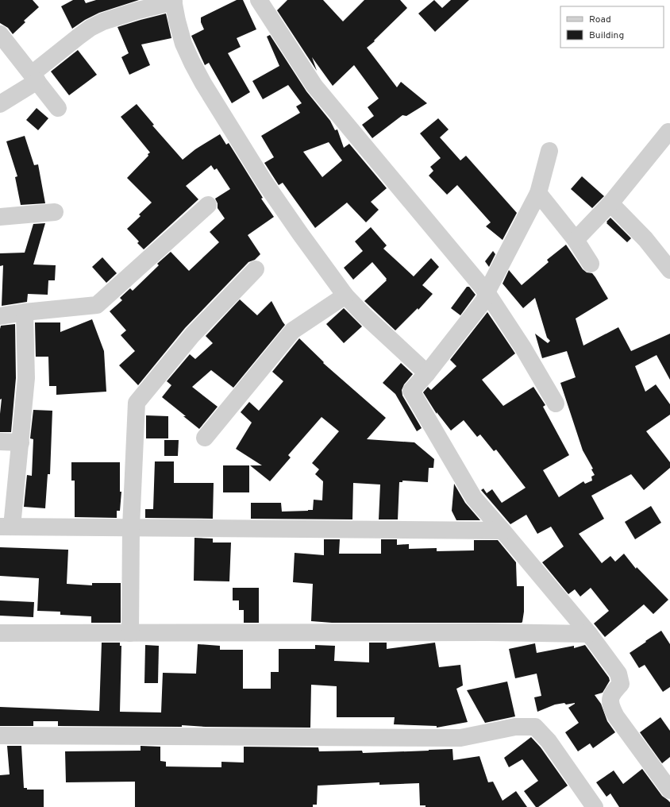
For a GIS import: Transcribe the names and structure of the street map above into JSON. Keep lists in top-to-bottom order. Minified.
{"legend":["Road","Building"]}
